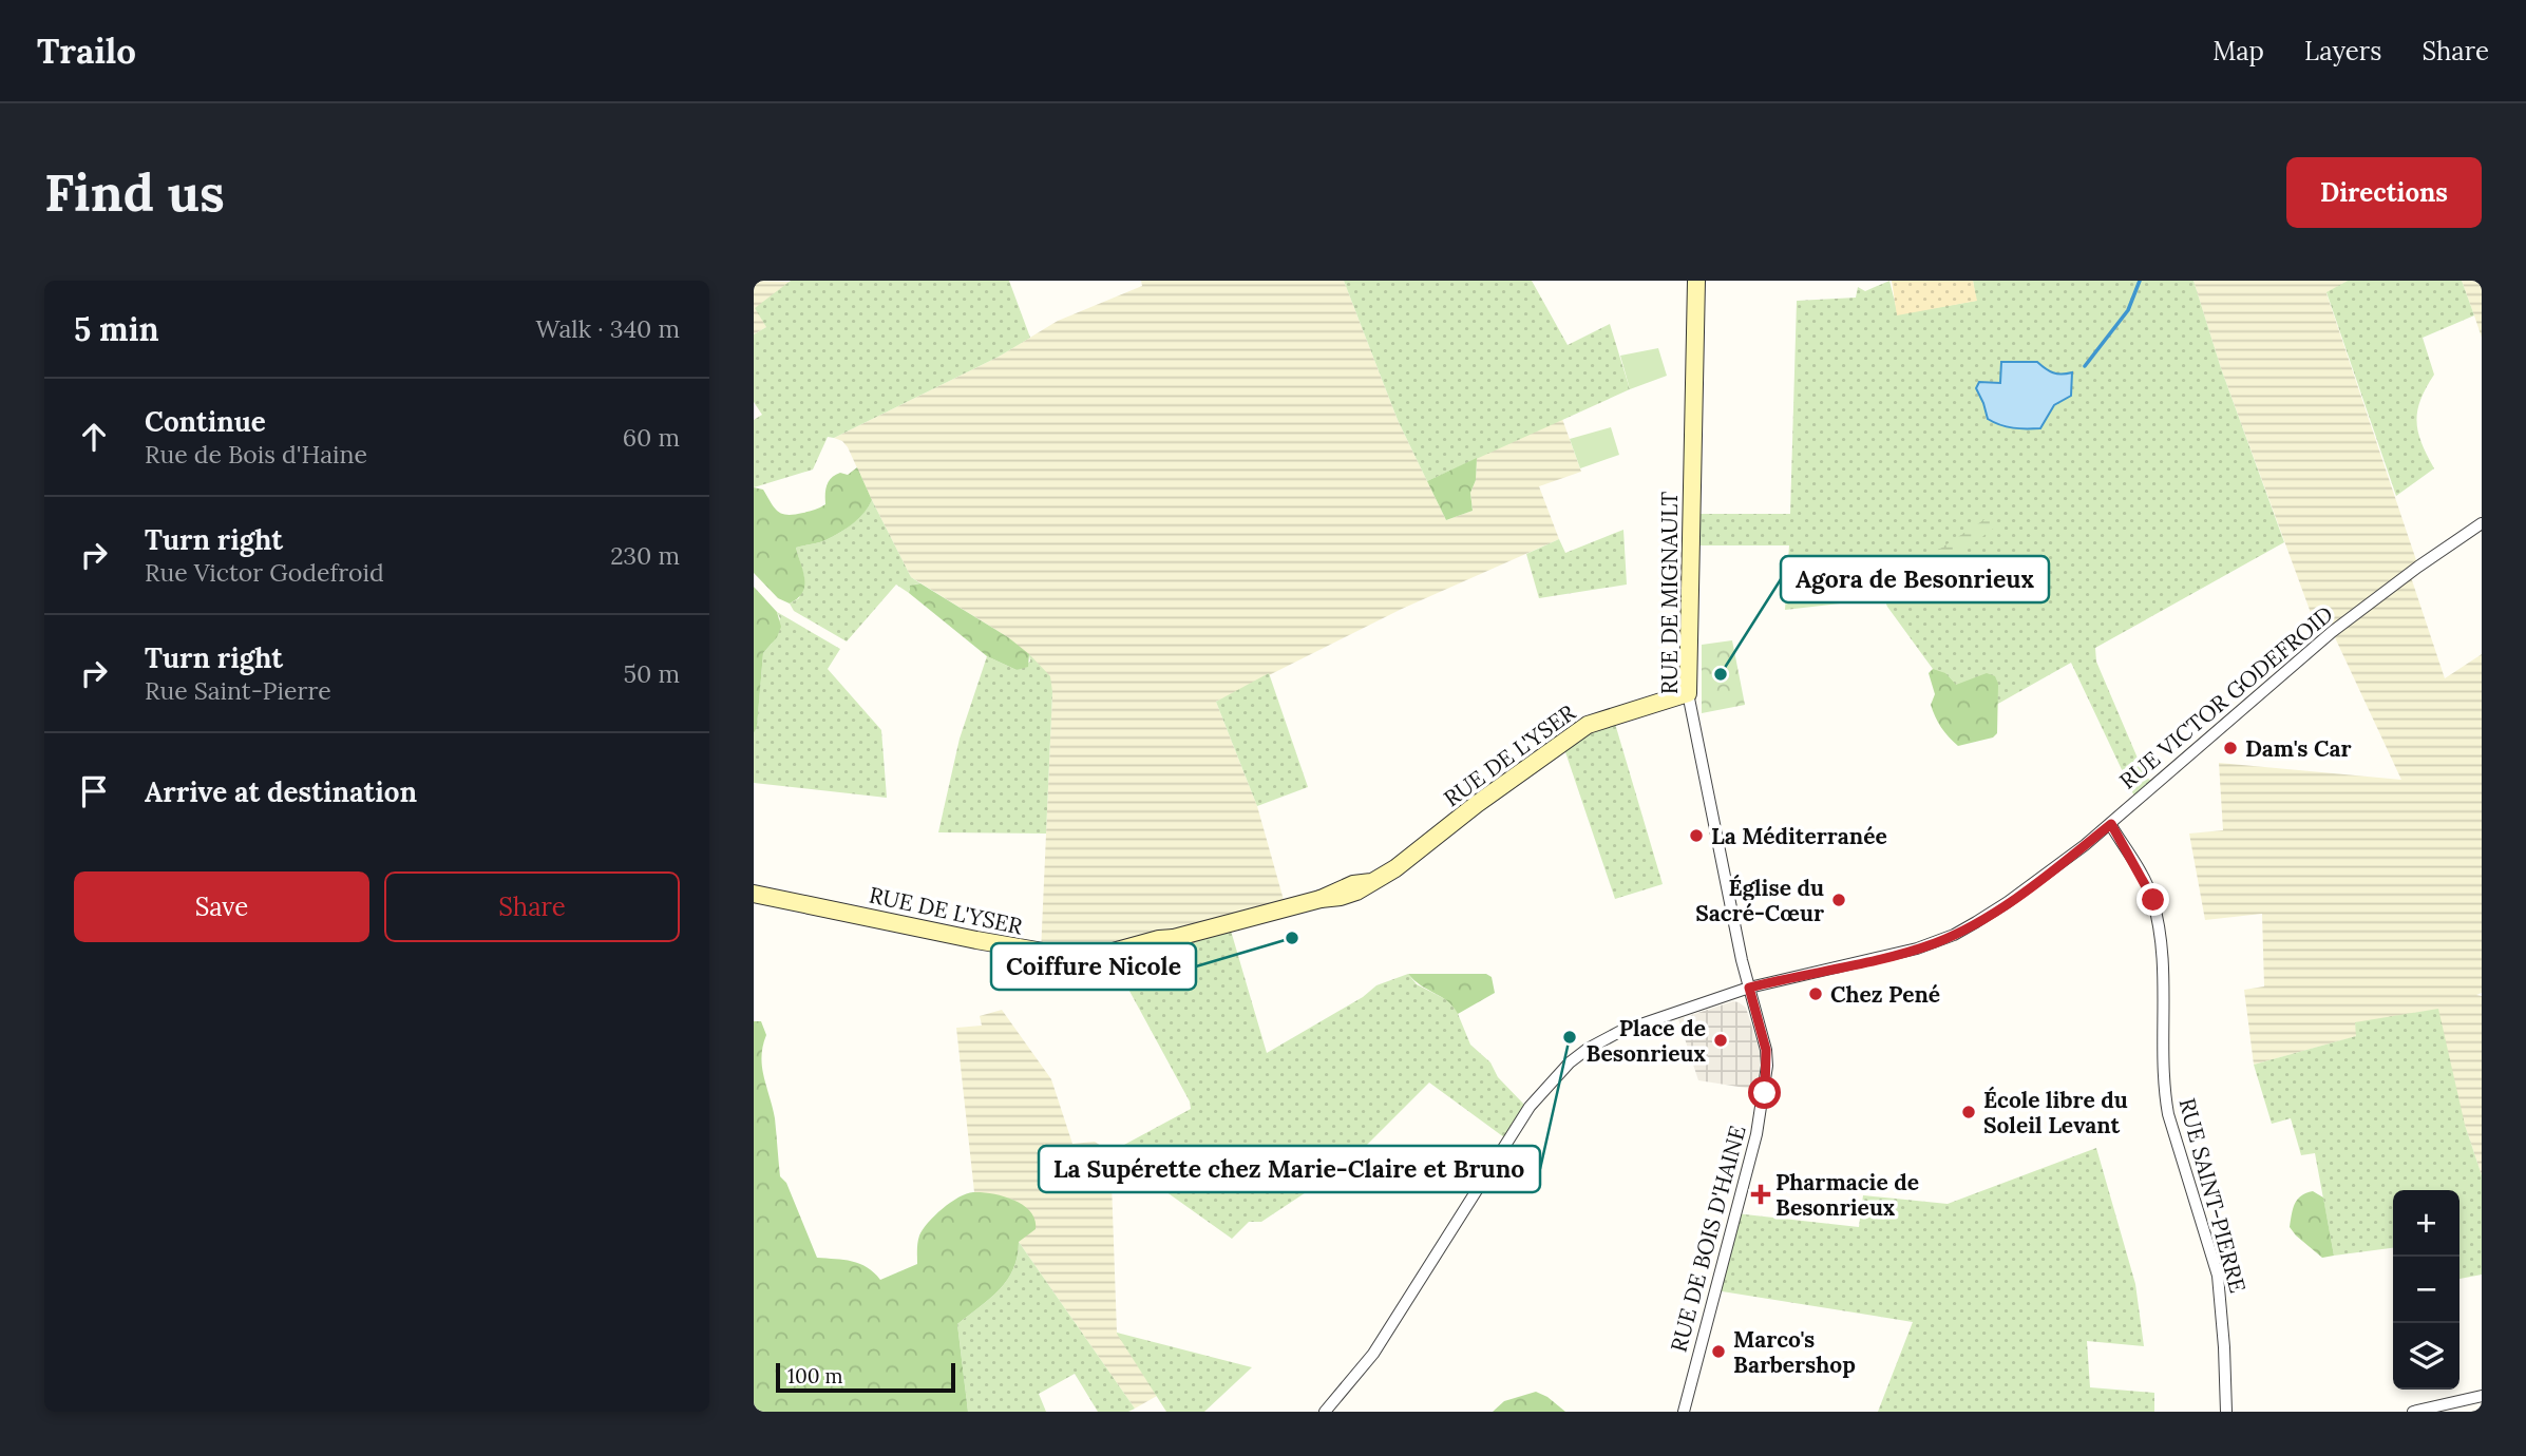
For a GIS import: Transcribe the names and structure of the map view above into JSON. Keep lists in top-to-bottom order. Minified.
{"streets":{"street":["RUE DE MIGNAULT","RUE VICTOR GODEFROID","RUE DE L'YSER","RUE SAINT-PIERRE","RUE DE BOIS D'HAINE"]},"crossings":[["RUE DE MIGNAULT","RUE VICTOR GODEFROID"],["RUE DE MIGNAULT","RUE DE L'YSER"],["RUE DE MIGNAULT","RUE DE BOIS D'HAINE"],["RUE VICTOR GODEFROID","RUE SAINT-PIERRE"],["RUE VICTOR GODEFROID","RUE DE BOIS D'HAINE"]],"places":{"other":["Agora de Besonrieux","Dam's Car","La Méditerranée","Église du Sacré-Cœur","Coiffure Nicole","Chez Pené","La Supérette chez Marie-Claire et Bruno","Place de Besonrieux","École libre du Soleil Levant","Marco's Barbershop"],"health":["Pharmacie de Besonrieux"]},"scale_bar":"100 m","page":{"header":"Trailo","nav":["Map","Layers","Share"],"buttons":["Directions",["Save","Share"]],"title":"Find us","heading":["5 min","Walk · 340 m"],"list":[["Continue","Rue de Bois d'Haine","60 m"],["Turn right","Rue Victor Godefroid","230 m"],["Turn right","Rue Saint-Pierre","50 m"],"Arrive at destination"],"map_buttons":["+","−"],"scale":"100 m"}}
